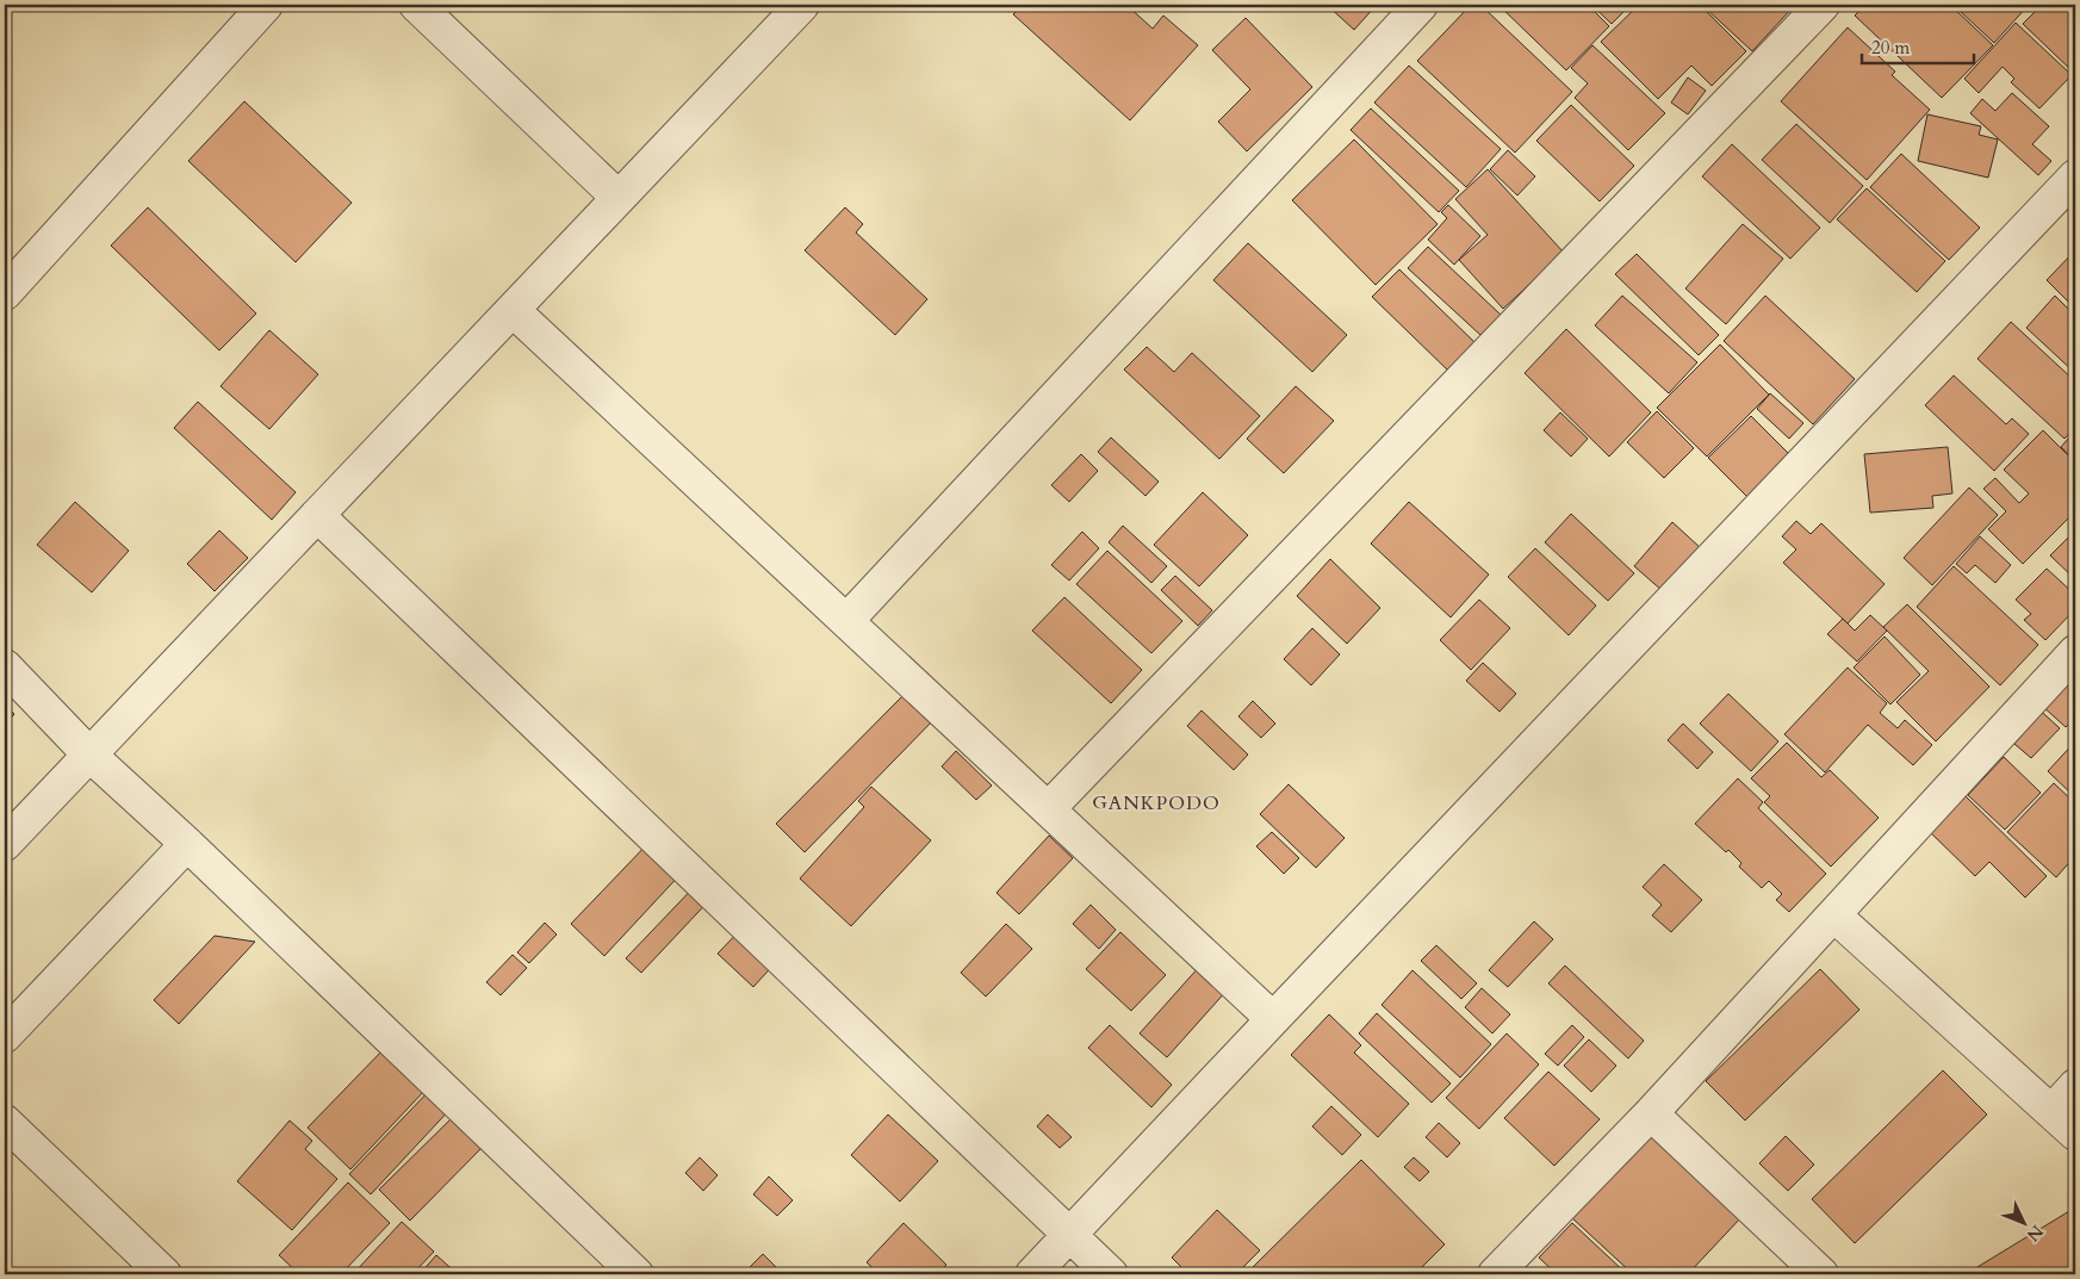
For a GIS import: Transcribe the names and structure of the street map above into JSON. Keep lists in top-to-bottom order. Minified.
{"districts":["GANKPODO"],"scale_bar":"20 m","north":"bottom right"}
